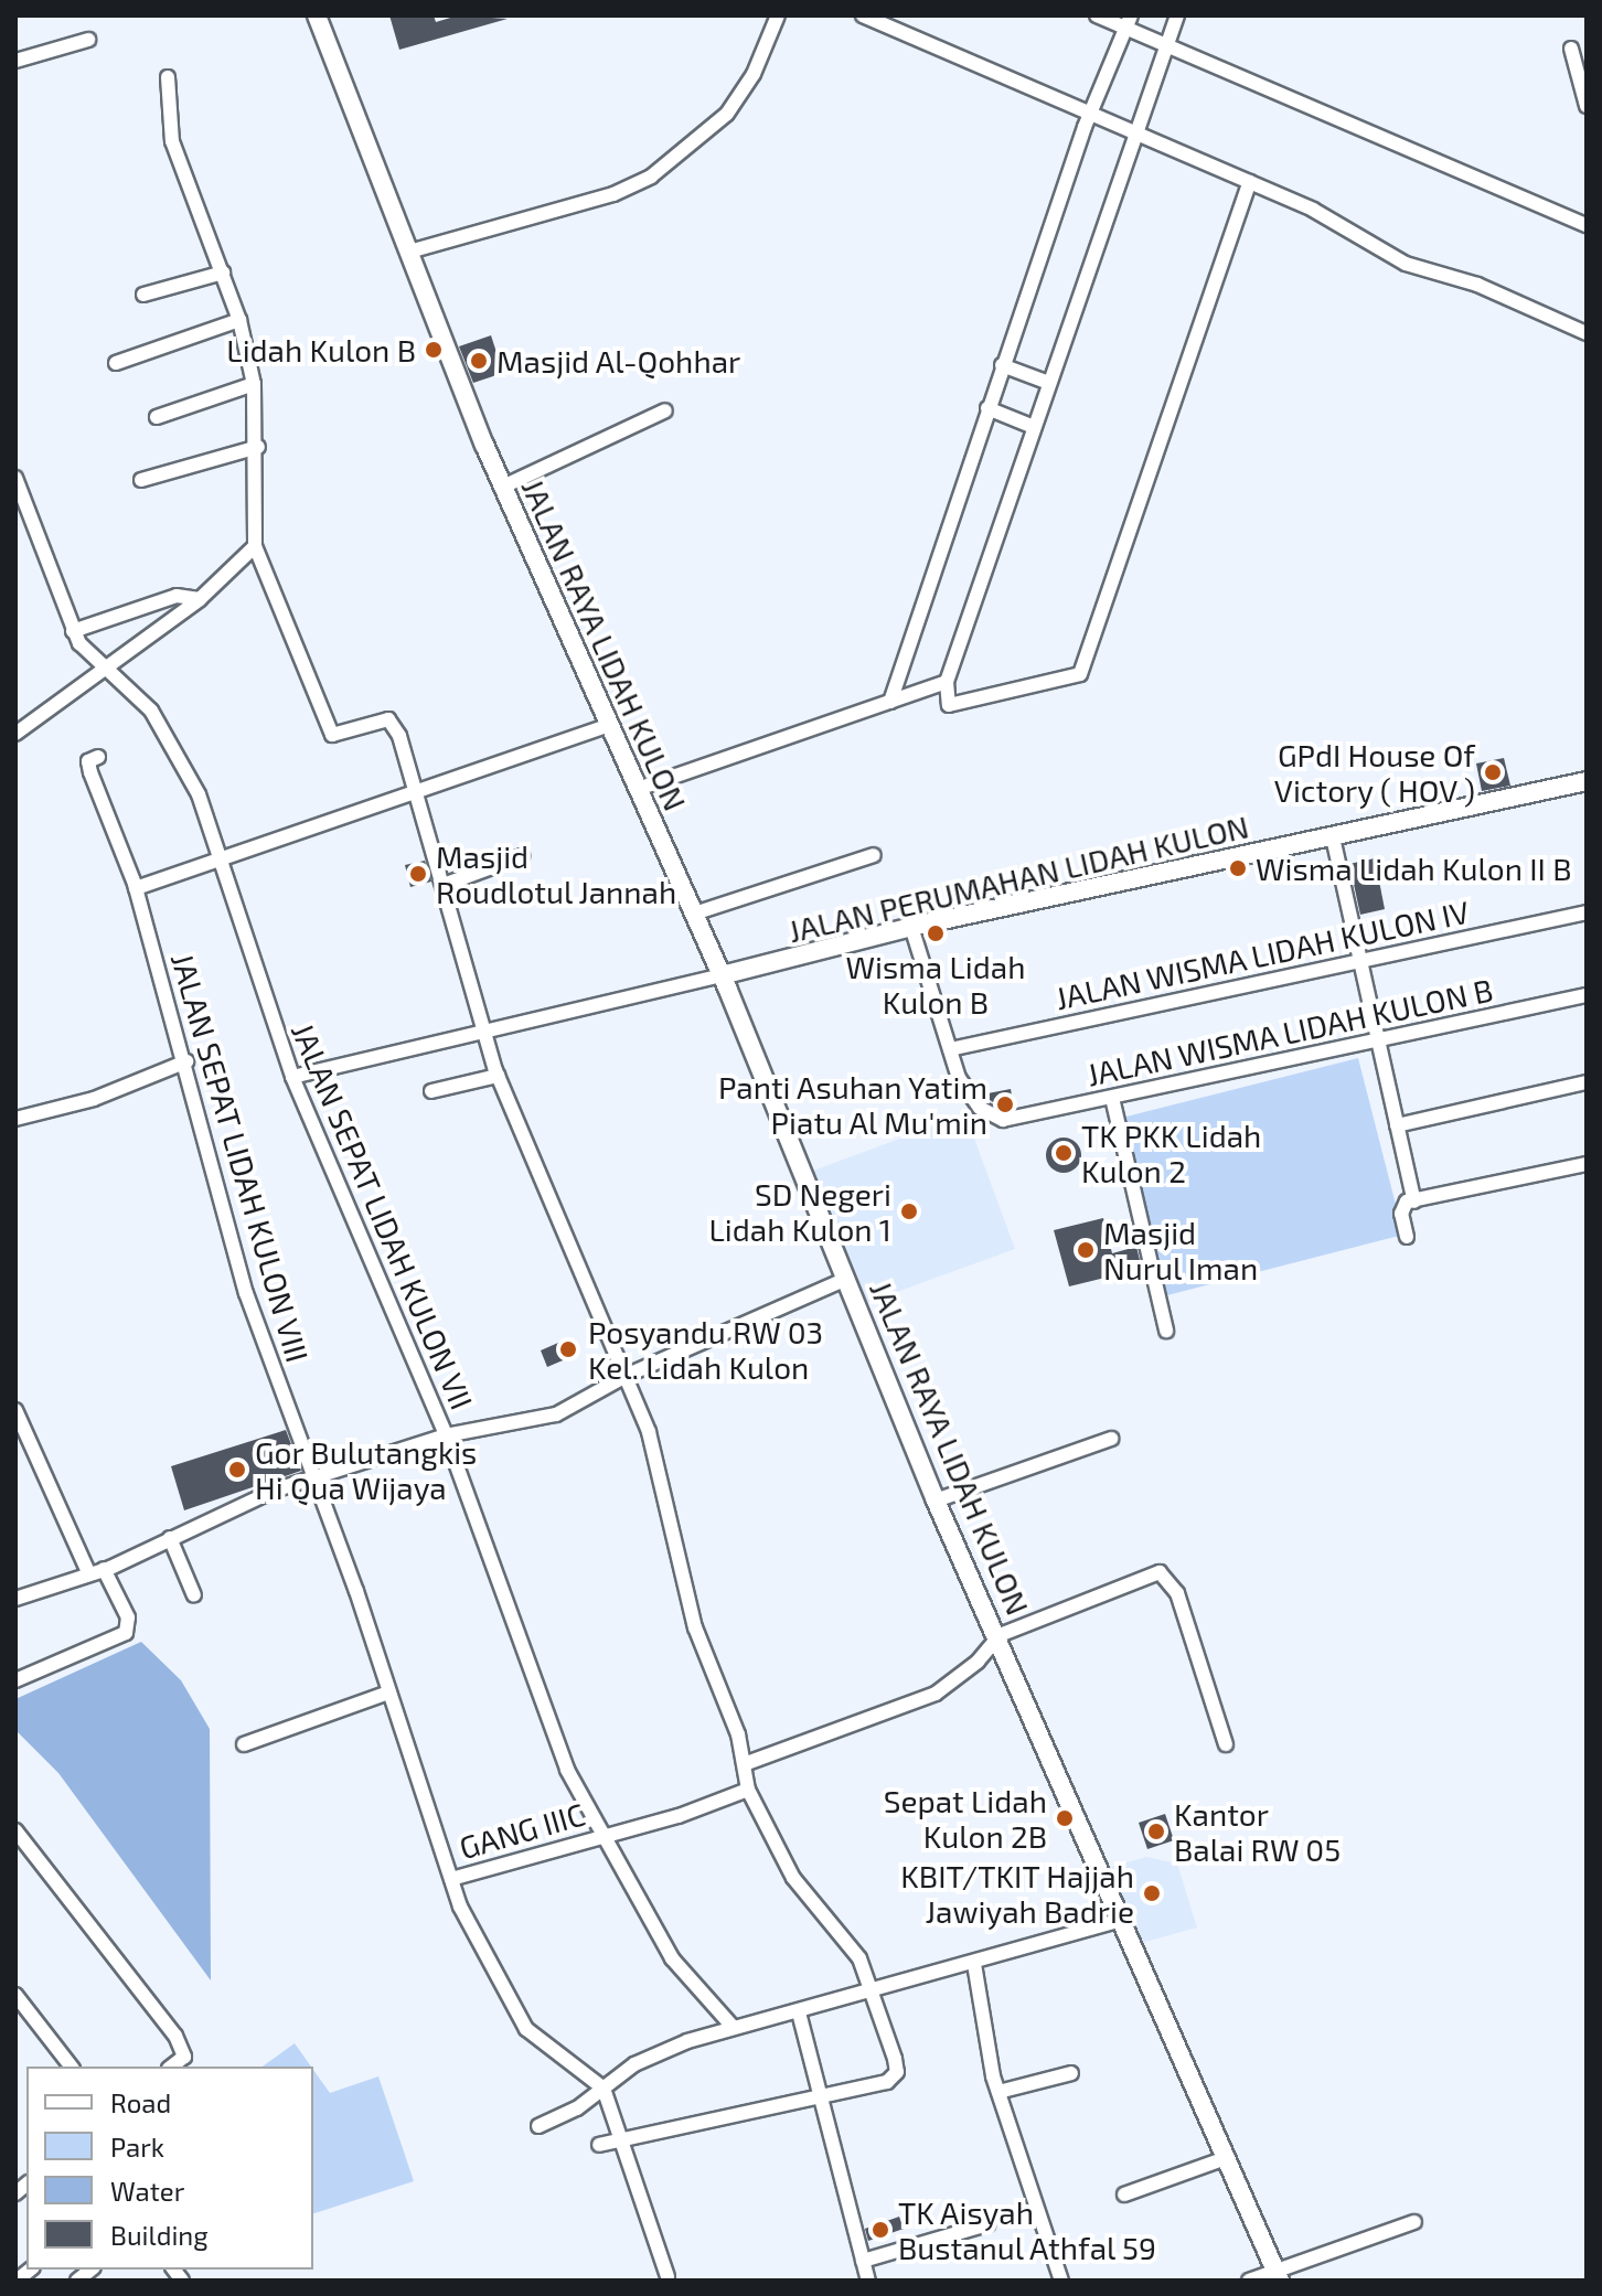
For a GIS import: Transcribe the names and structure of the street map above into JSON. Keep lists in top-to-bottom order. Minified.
{"streets":{"main road":["JALAN RAYA LIDAH KULON","JALAN PERUMAHAN LIDAH KULON"],"street":["JALAN WISMA LIDAH KULON IV","JALAN WISMA LIDAH KULON B","JALAN SEPAT LIDAH KULON VIII","JALAN SEPAT LIDAH KULON VII","GANG IIIC"]},"crossings":[["JALAN RAYA LIDAH KULON","JALAN PERUMAHAN LIDAH KULON"],["JALAN WISMA LIDAH KULON IV","JALAN WISMA LIDAH KULON B"],["JALAN SEPAT LIDAH KULON VIII","GANG IIIC"],["JALAN SEPAT LIDAH KULON VII","GANG IIIC"]],"places":["Lidah Kulon B","Masjid Al-Qohhar","GPdI House Of Victory ( HOV )","Wisma Lidah Kulon II B","Masjid Roudlotul Jannah","Wisma Lidah Kulon B","Panti Asuhan Yatim Piatu Al Mu'min","TK PKK Lidah Kulon 2","SD Negeri Lidah Kulon 1","Masjid Nurul Iman","Posyandu RW 03 Kel. Lidah Kulon","Gor Bulutangkis Hi Qua Wijaya","Sepat Lidah Kulon 2B","Kantor Balai RW 05","KBIT/TKIT Hajjah Jawiyah Badrie","TK Aisyah Bustanul Athfal 59"],"legend":["Road","Park","Water","Building"]}
